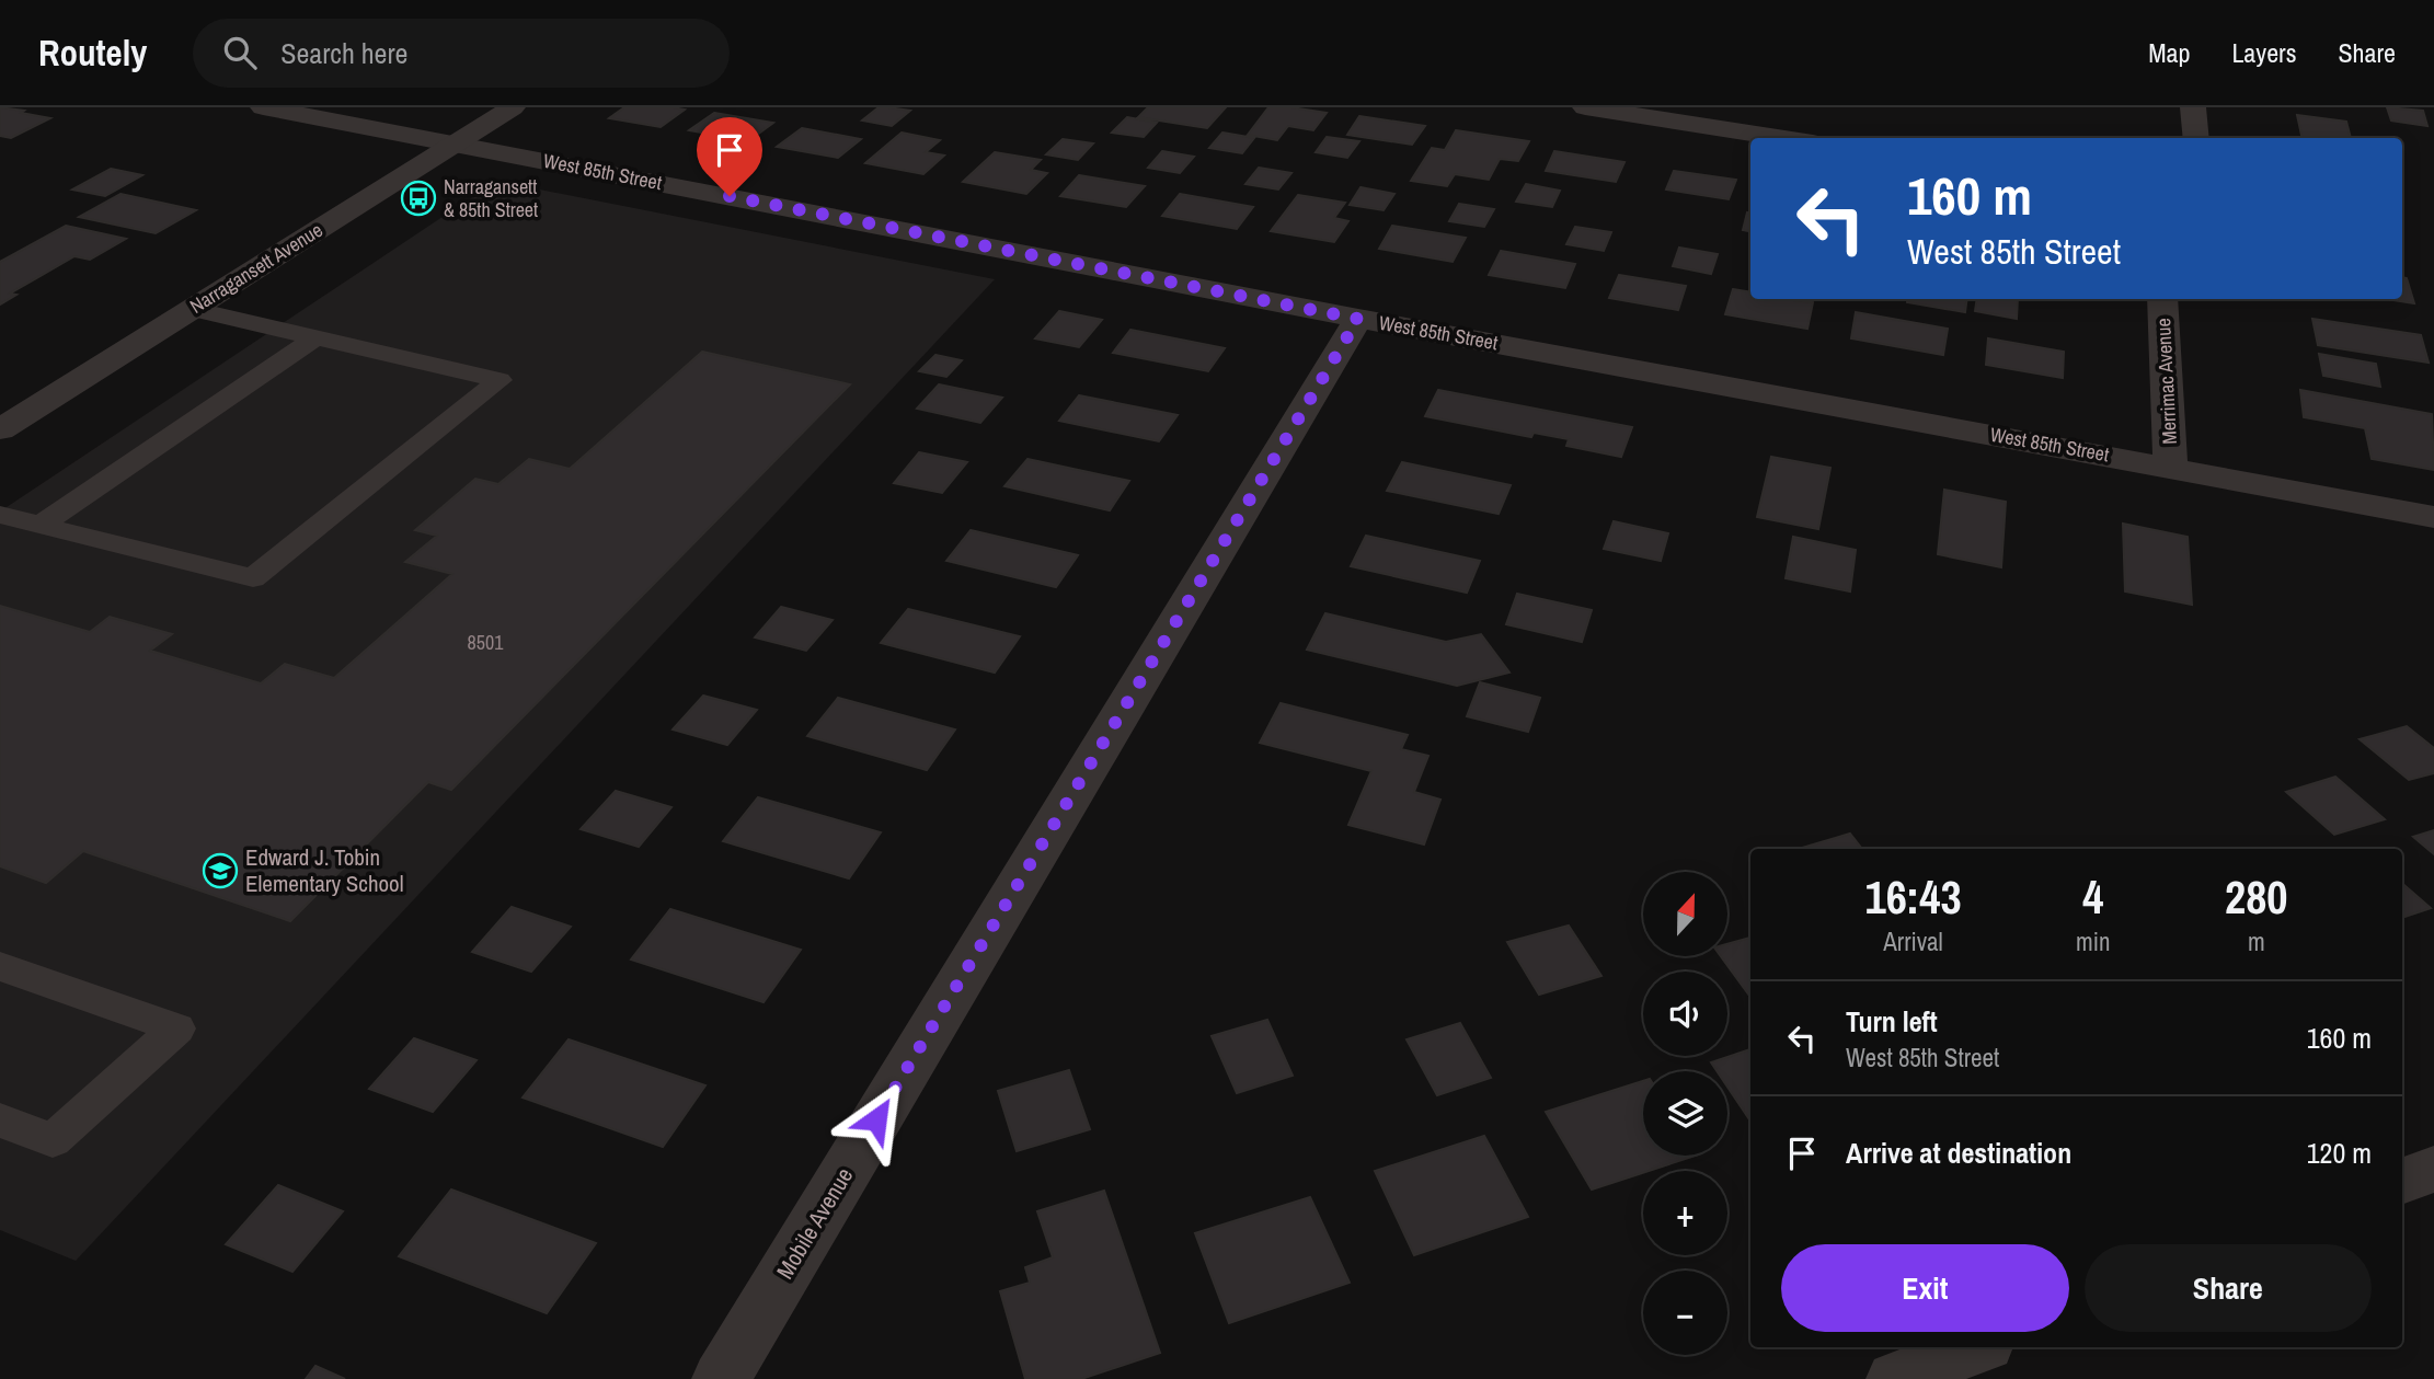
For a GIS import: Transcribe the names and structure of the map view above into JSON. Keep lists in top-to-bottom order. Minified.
{"streets":{"street":["West 85th Street","Narragansett Avenue","Merrimac Avenue","Mobile Avenue"]},"crossings":[["West 85th Street","Narragansett Avenue"],["West 85th Street","Merrimac Avenue"],["West 85th Street","Mobile Avenue"]],"places":{"bus stop":["Narragansett & 85th Street"],"school or university":["Edward J. Tobin Elementary School"]},"house_numbers":["8501"],"north":"top","page":{"header":"Routely","search":"Search here","nav":["Map","Layers","Share"],"turn":["160 m","West 85th Street"],"eta":["16:43","Arrival","4","min","280","m"],"map_buttons":["+","−"],"list":[{"name":"Turn left","note":"West 85th Street","value":"160 m"},{"name":"Arrive at destination","value":"120 m"}],"buttons":["Exit","Share"]}}
